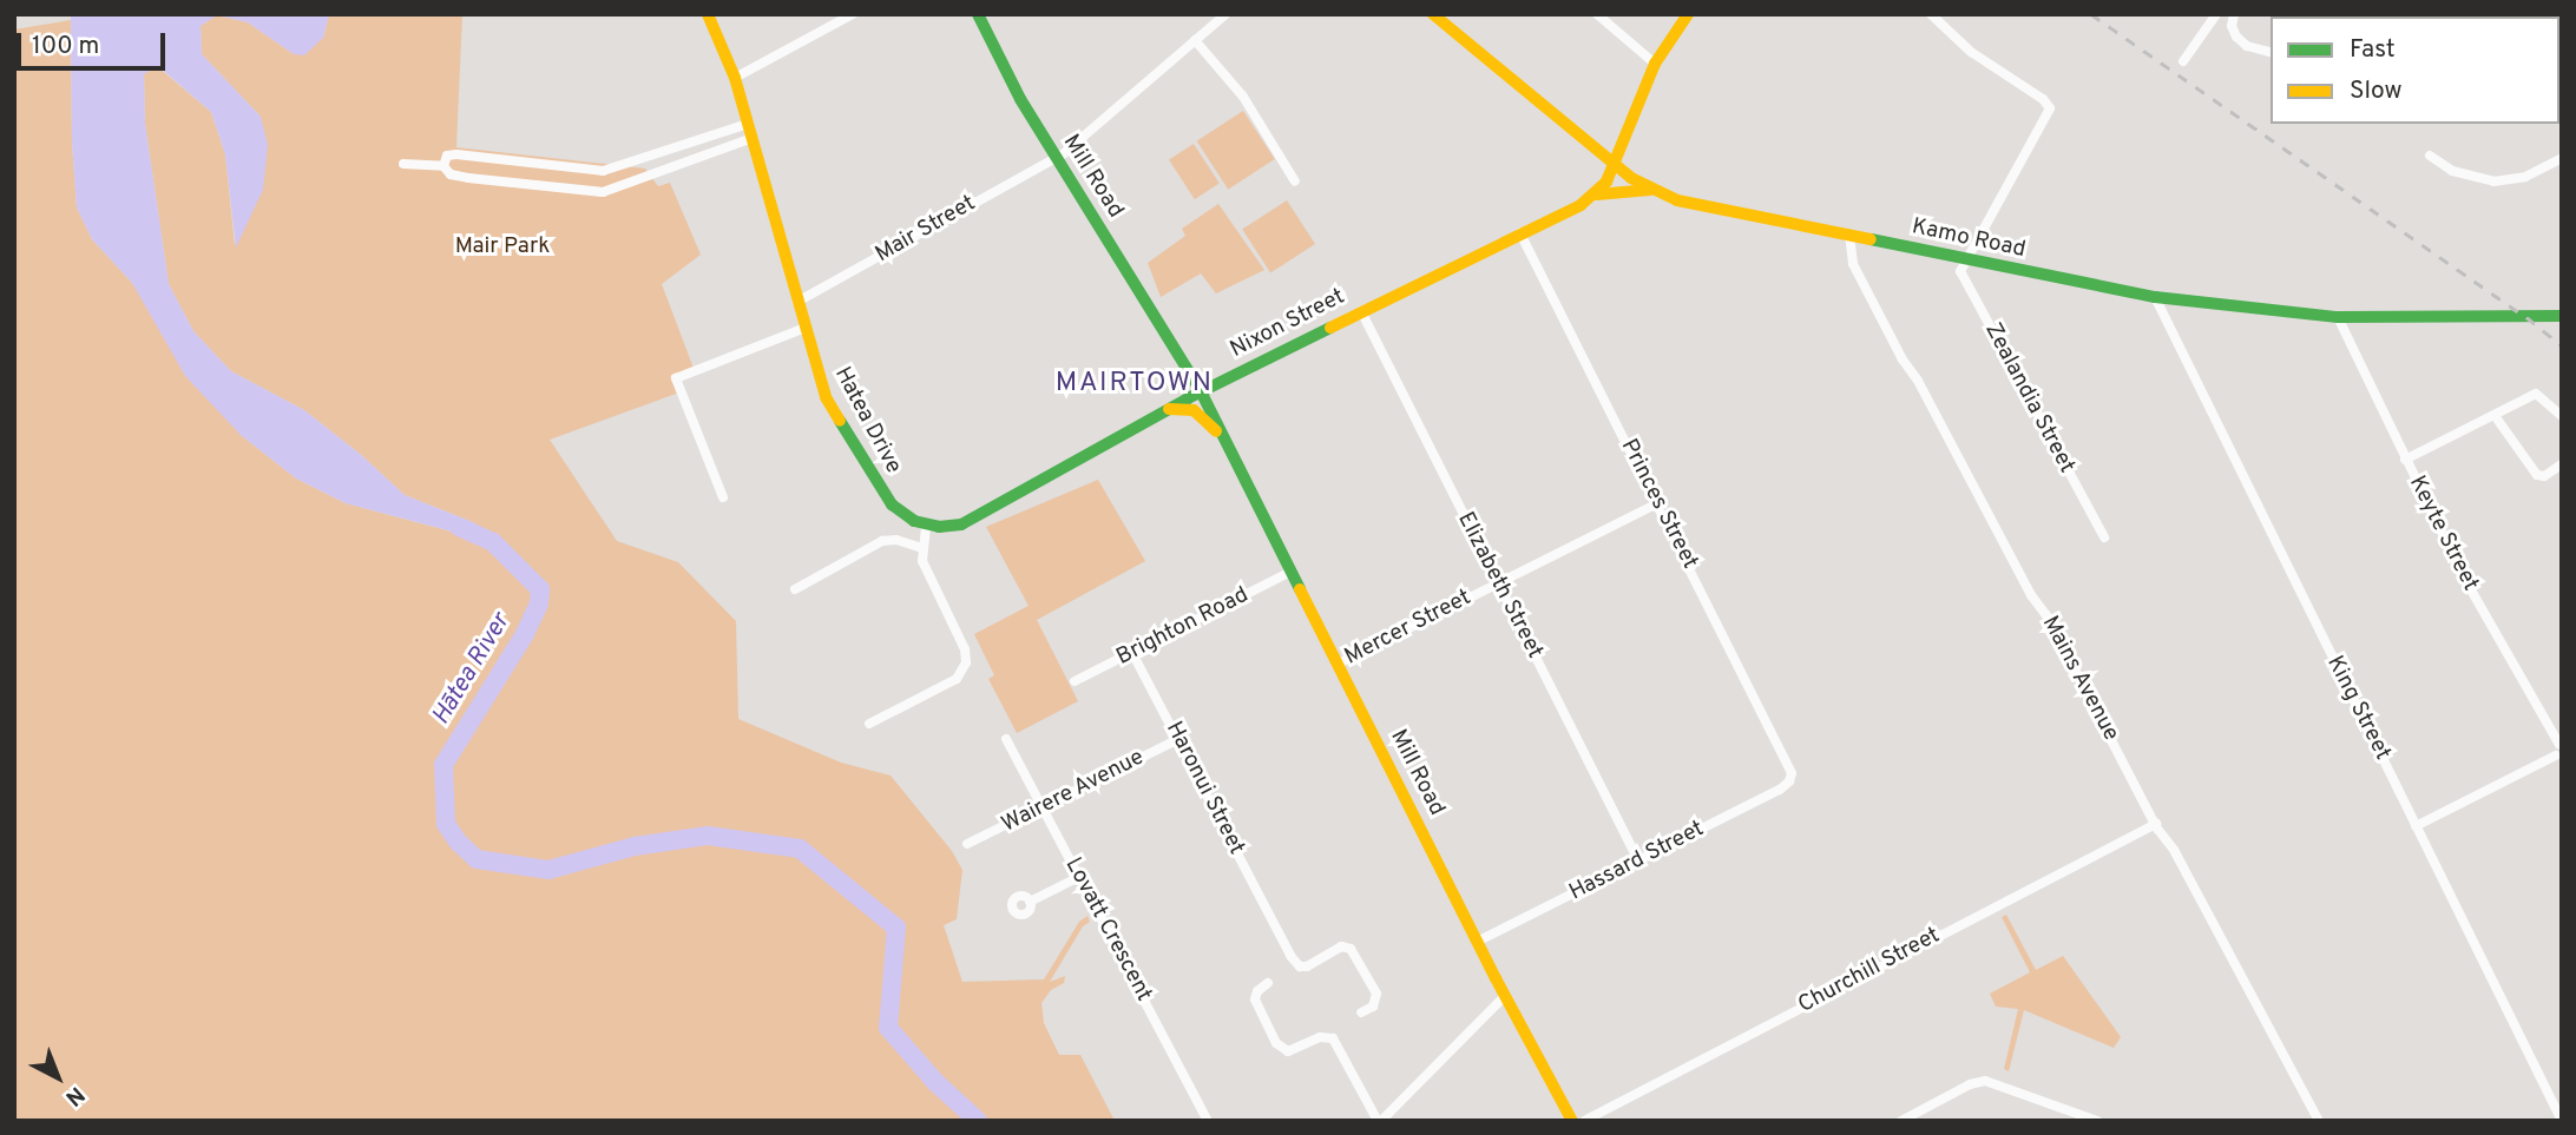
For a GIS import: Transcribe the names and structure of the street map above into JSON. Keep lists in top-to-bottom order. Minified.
{"streets":{"main road":["Mill Road","Kamo Road","Nixon Street","Hatea Drive"],"street":["Mair Street","Zealandia Street","Princes Street","Keyte Street","Elizabeth Street","Brighton Road","Mercer Street","Mains Avenue","King Street","Haronui Street","Wairere Avenue","Hassard Street","Lovatt Crescent","Churchill Street"]},"crossings":[["Mill Road","Mair Street"],["Mill Road","Nixon Street"],["Mill Road","Brighton Road"],["Mill Road","Mercer Street"],["Mill Road","Hassard Street"],["Mair Street","Hatea Drive"],["Kamo Road","Zealandia Street"],["Kamo Road","Keyte Street"],["Kamo Road","Mains Avenue"],["Kamo Road","King Street"],["Nixon Street","Hatea Drive"],["Nixon Street","Princes Street"],["Nixon Street","Elizabeth Street"],["Princes Street","Mercer Street"],["Princes Street","Hassard Street"],["Elizabeth Street","Mercer Street"],["Elizabeth Street","Hassard Street"],["Brighton Road","Haronui Street"],["Mains Avenue","Churchill Street"],["Haronui Street","Wairere Avenue"],["Wairere Avenue","Lovatt Crescent"]],"districts":["MAIRTOWN"],"water":["Hātea River"],"parks":["Mair Park"],"legend":["Fast","Slow"],"scale_bar":"100 m","north":"bottom right"}
